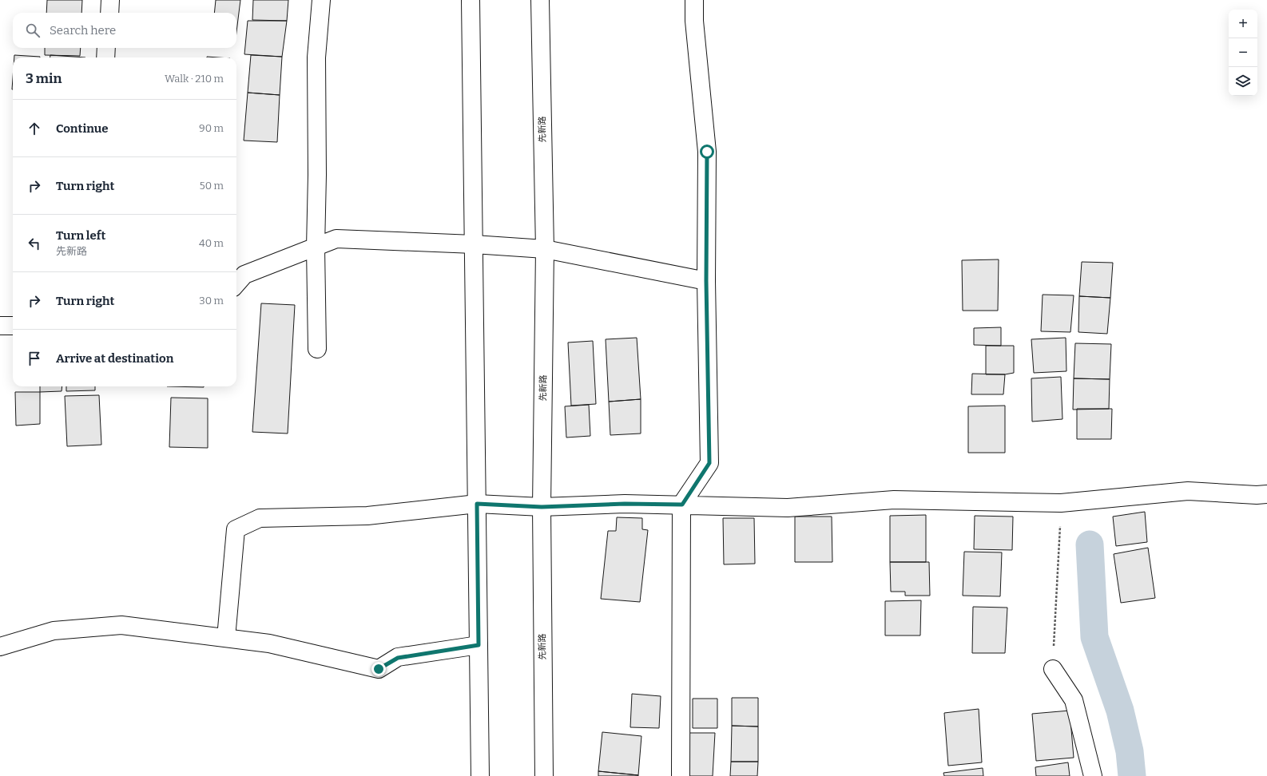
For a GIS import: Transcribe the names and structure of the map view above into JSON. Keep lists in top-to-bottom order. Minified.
{"streets":{"main road":["先新路"]},"page":{"map_buttons":["+","−"],"search":"Search here","heading":["3 min","Walk · 210 m"],"list":[["Continue","90 m"],["Turn right","50 m"],["Turn left","先新路","40 m"],["Turn right","30 m"],"Arrive at destination"]}}
